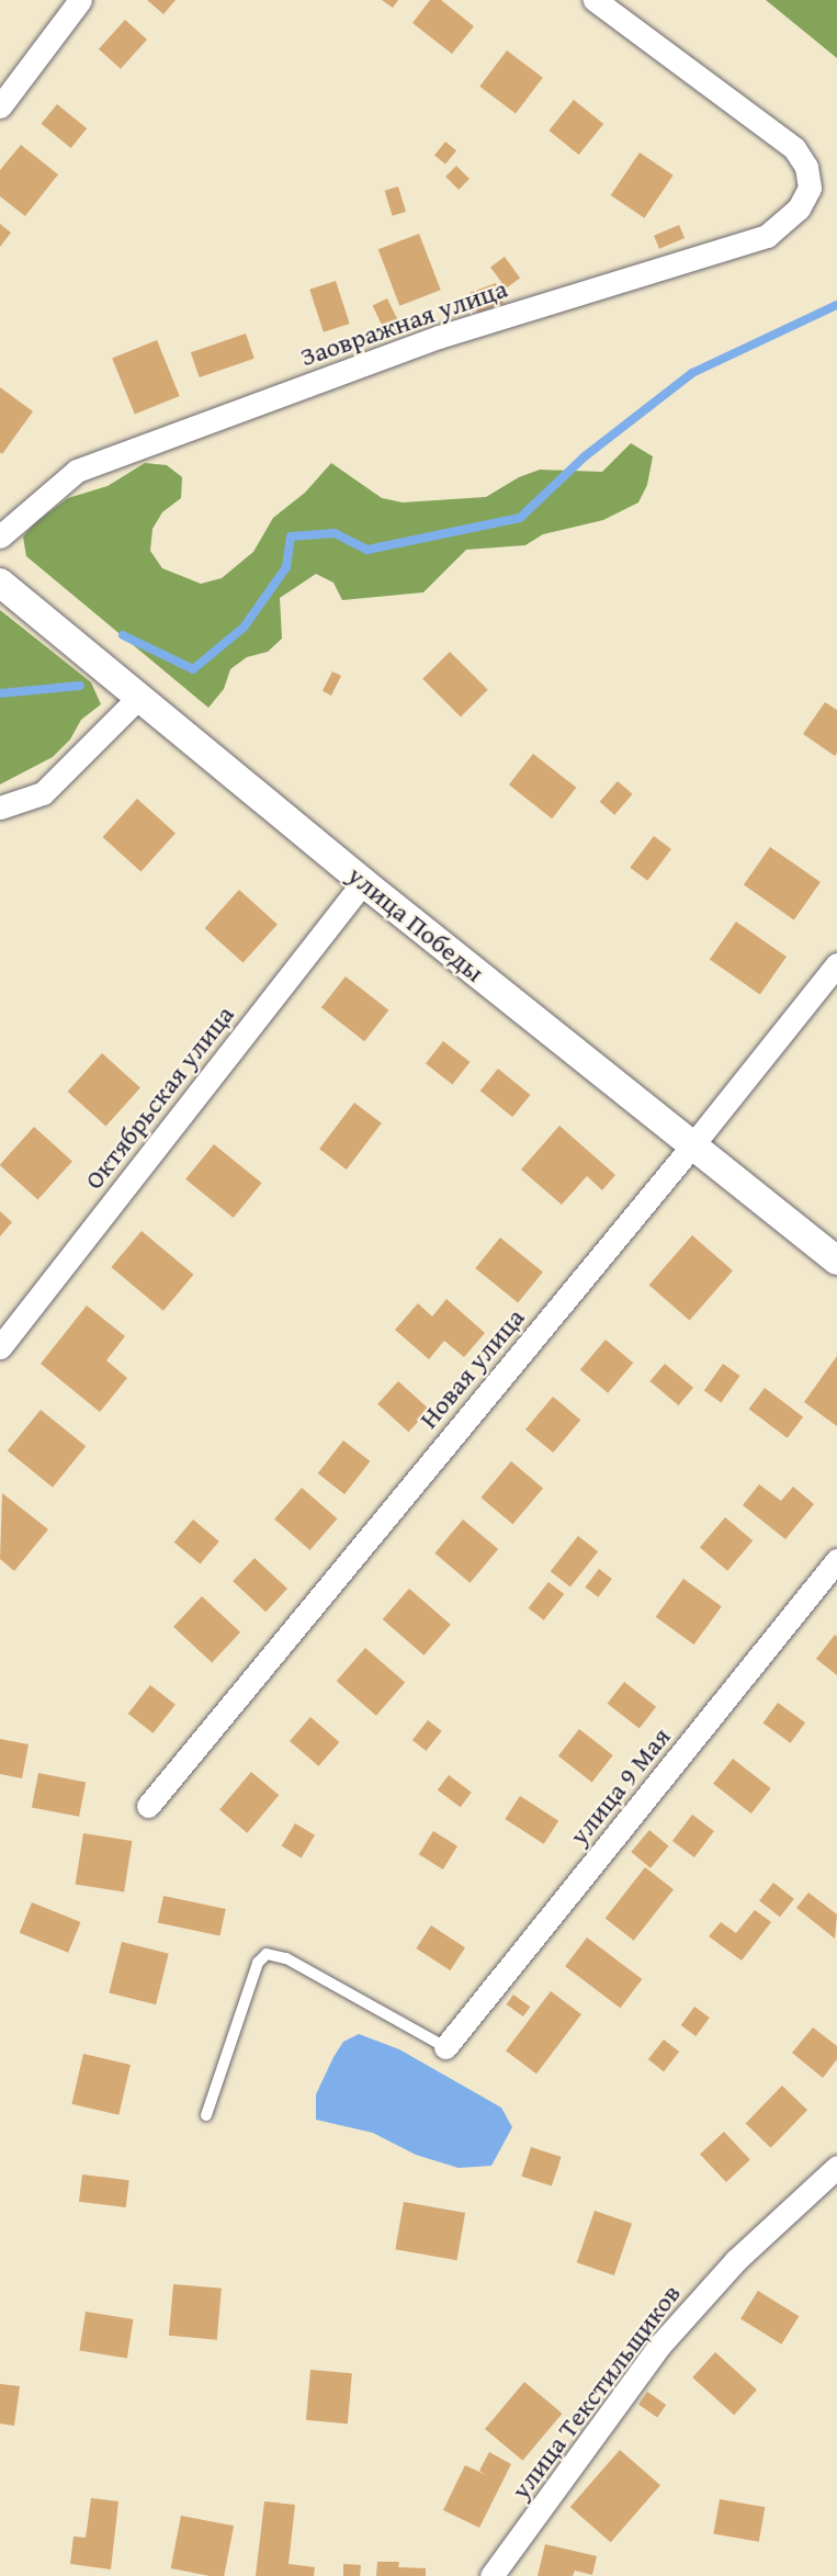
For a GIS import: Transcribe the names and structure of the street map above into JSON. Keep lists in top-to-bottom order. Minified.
{"streets":{"street":["Заовражная улица","улица Победы","Октябрьская улица","Новая улица","улица 9 Мая","улица Текстильщиков"]},"crossings":[["улица Победы","Октябрьская улица"],["улица Победы","Новая улица"]]}
